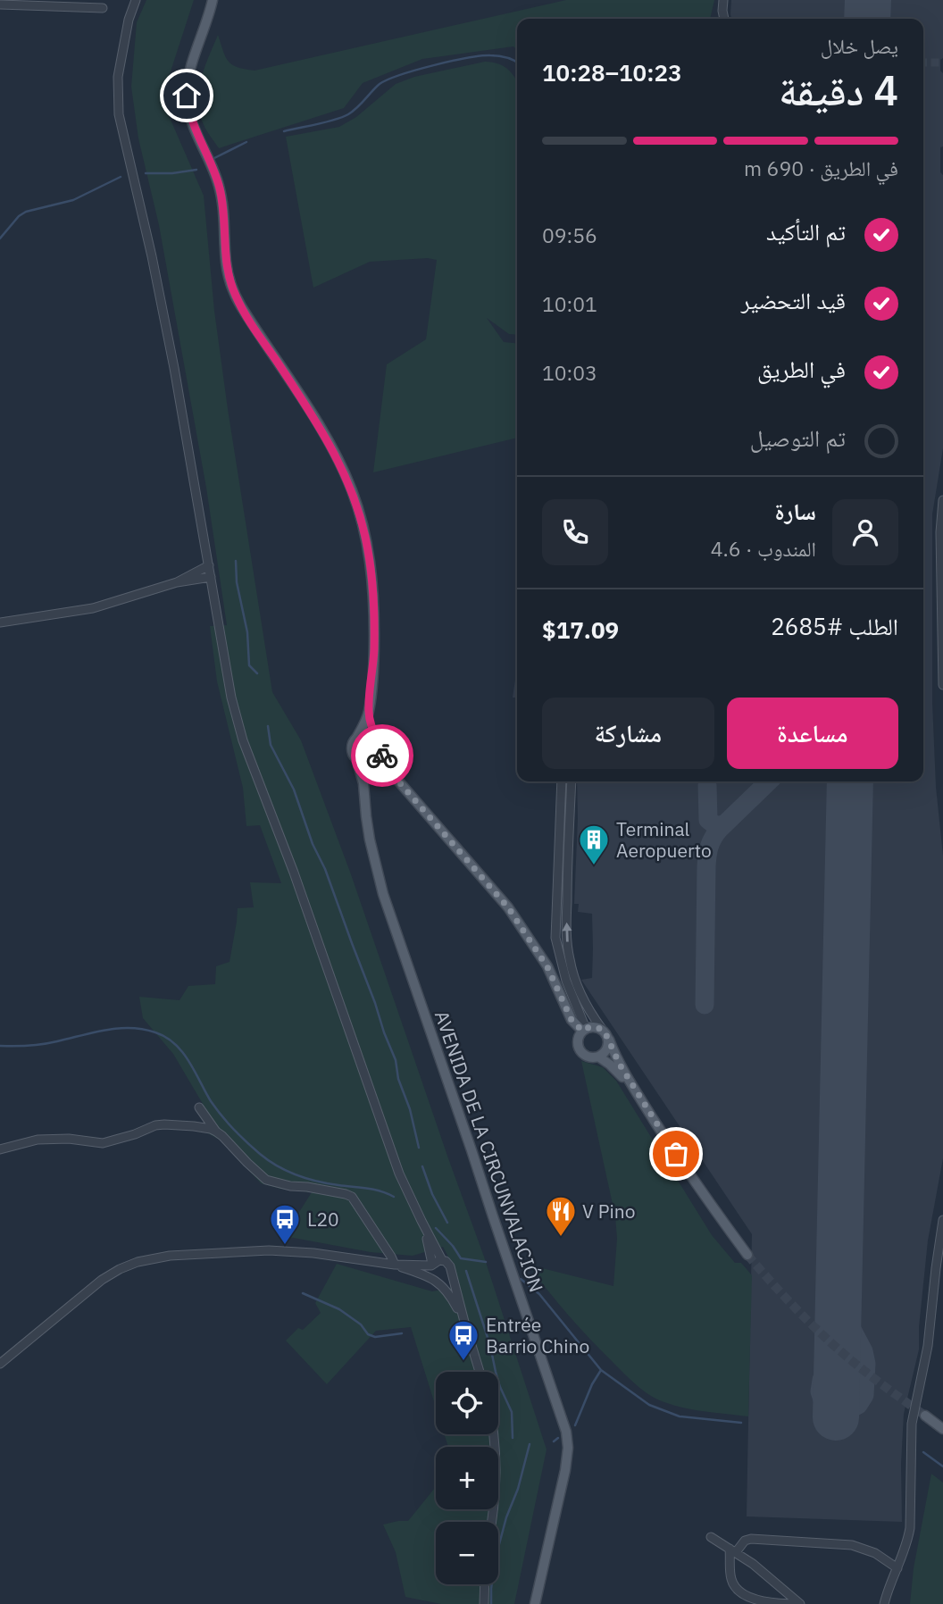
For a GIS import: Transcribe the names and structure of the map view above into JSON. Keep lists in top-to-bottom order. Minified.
{"streets":{"main road":["AVENIDA DE LA CIRCUNVALACIÓN"]},"places":{"building":["Terminal Aeropuerto"],"restaurant":["V Pino"],"bus stop":["L20","Entrée Barrio Chino"]},"page":{"heading":["4 دقيقة","يصل خلال","10:23–10:28"],"panel":["سارة","المندوب · 4.6","الطلب #2685","$17.09"],"bar":"في الطريق · 690 m","list":[["تم التأكيد","09:56"],["قيد التحضير","10:01"],["في الطريق","10:03"],"تم التوصيل"],"buttons":["مساعدة","مشاركة"],"map_buttons":["+","−"]}}
